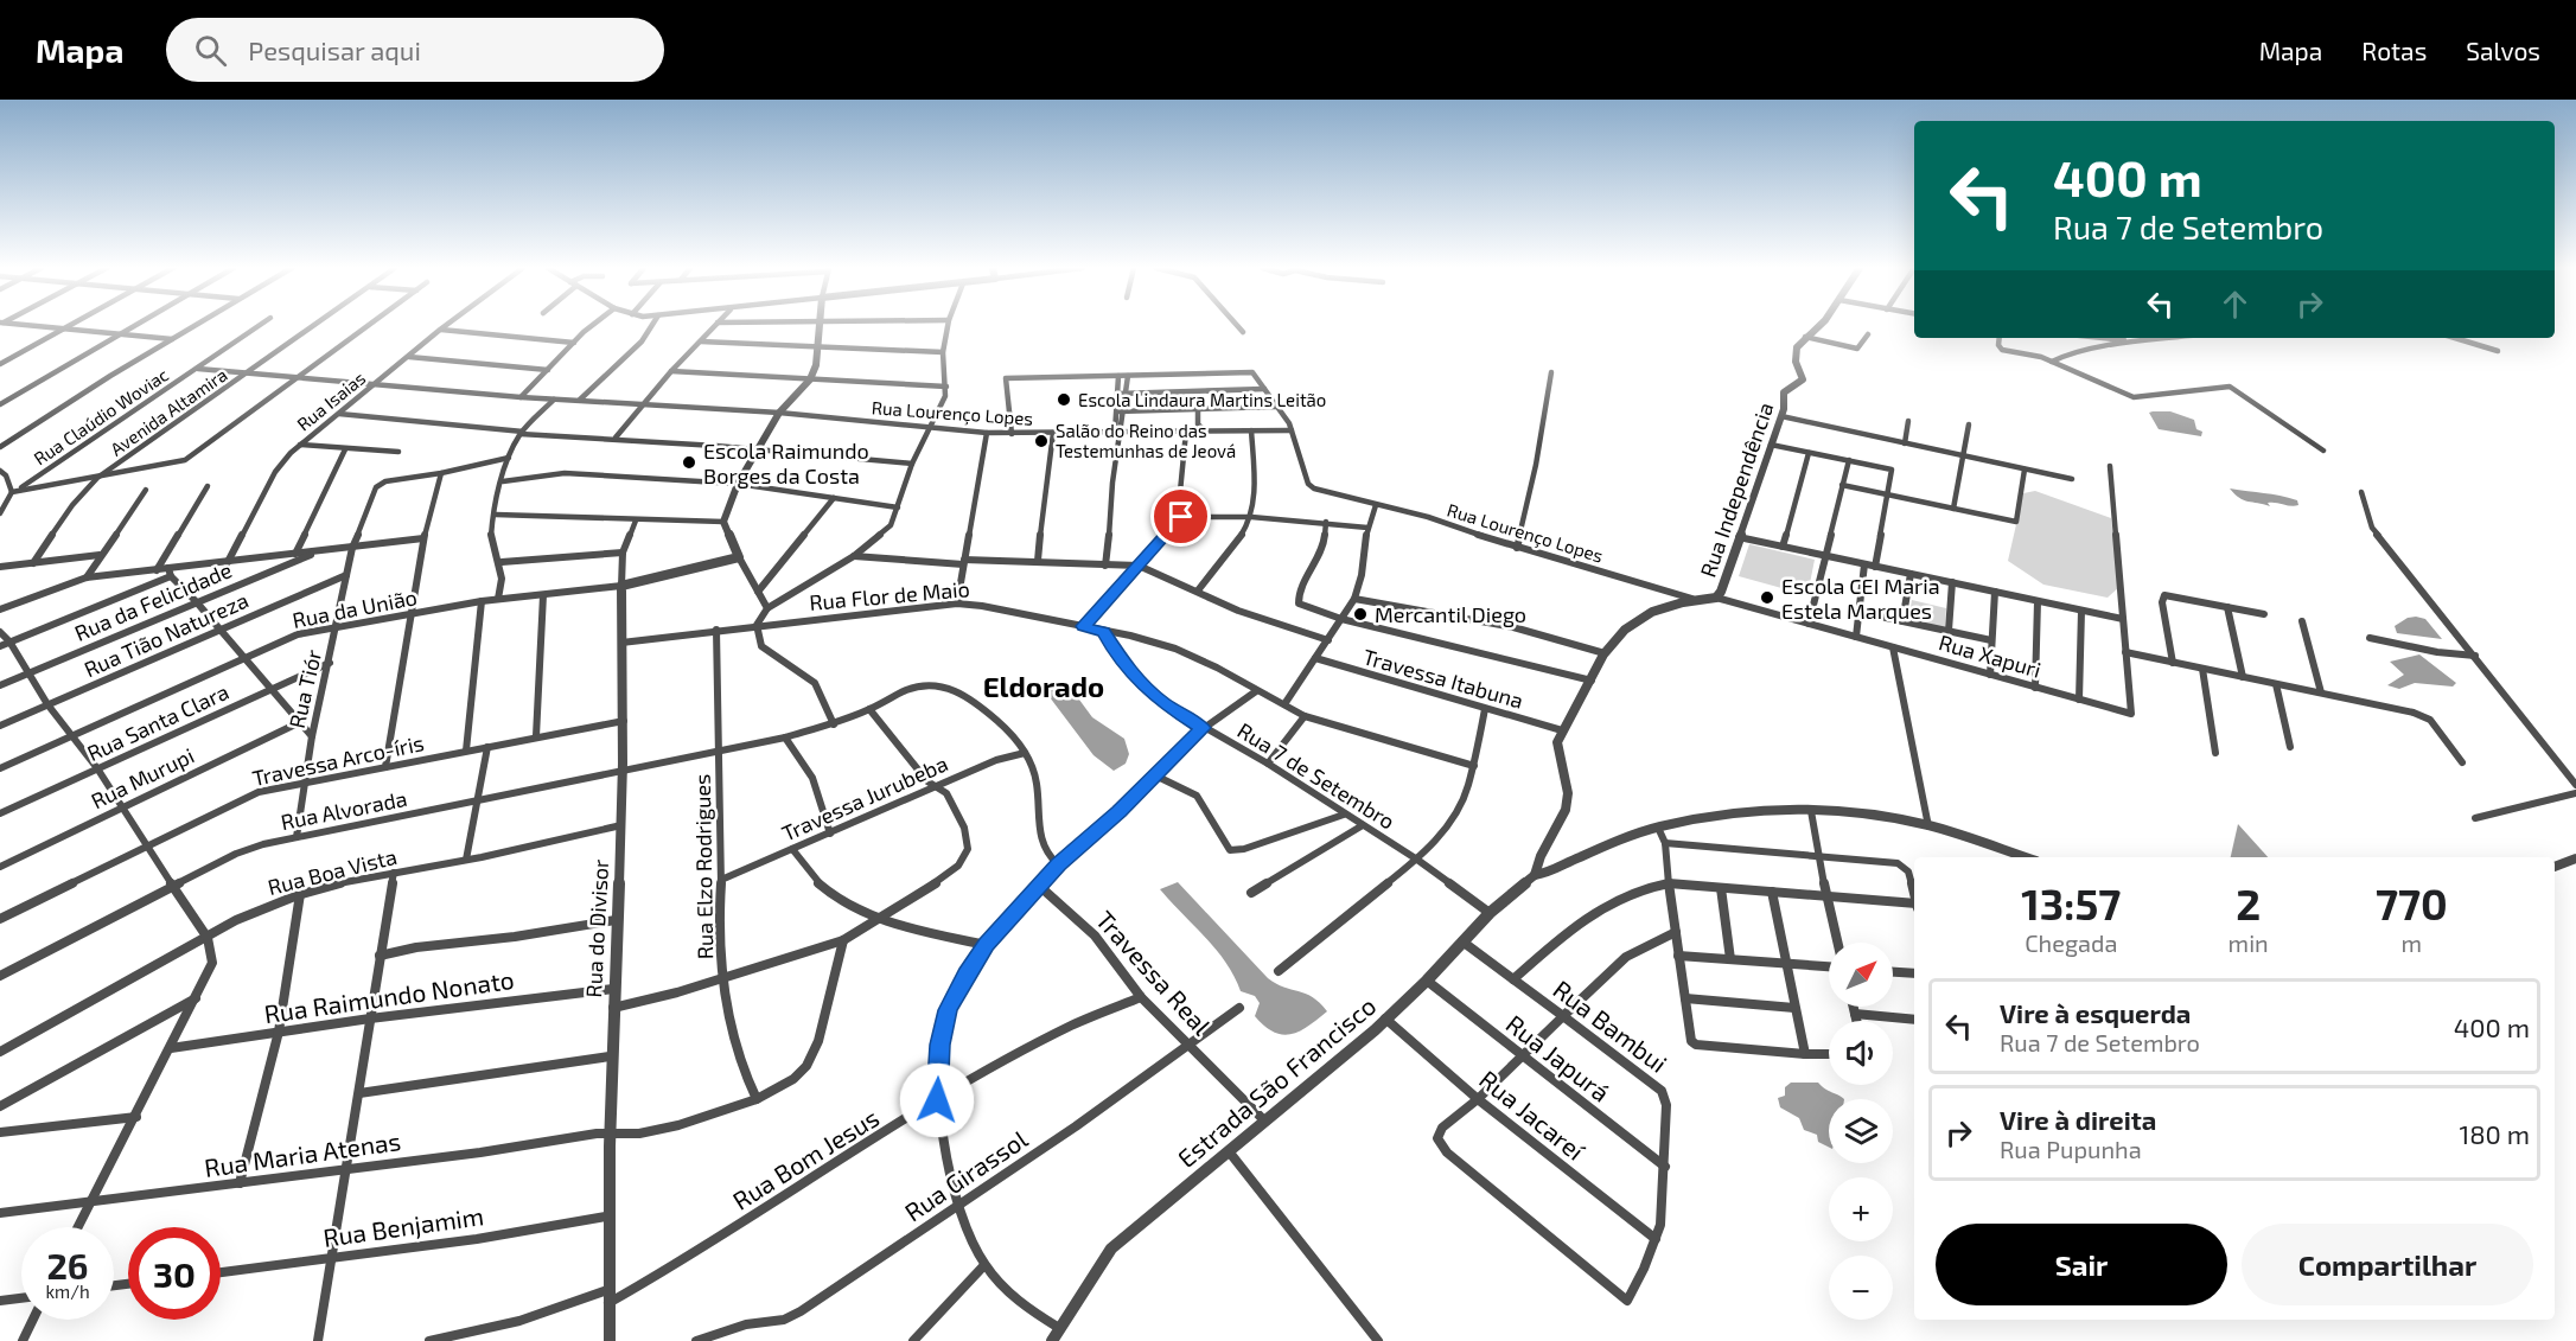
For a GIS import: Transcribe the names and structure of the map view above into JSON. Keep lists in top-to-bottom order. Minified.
{"streets":{"street":["Rua Isaias","Avenida Altamira","Rua Lourenço Lopes","Rua Claúdio Woviac","Rua Independência","Rua Flor de Maio","Rua da Felicidade","Rua da União","Rua Tião Natureza","Rua Xapuri","Travessa Itabuna","Rua Tiór","Rua Santa Clara","Travessa Arco-íris","Rua 7 de Setembro","Rua Murupi","Travessa Jurubeba","Rua Alvorada","Rua Elzo Rodrigues","Rua Boa Vista","Rua do Divisor","Travessa Real","Rua Raimundo Nonato","Rua Bambui","Rua Japurá","Estrada São Francisco","Rua Jacareí","Rua Maria Atenas","Rua Bom Jesus","Rua Girassol","Rua Benjamim"]},"crossings":[["Rua Isaias","Rua Lourenço Lopes"],["Avenida Altamira","Rua Lourenço Lopes"],["Rua Lourenço Lopes","Rua Claúdio Woviac"],["Rua Lourenço Lopes","Rua Independência"],["Rua Independência","Rua Xapuri"],["Rua Independência","Travessa Itabuna"],["Rua Flor de Maio","Rua 7 de Setembro"],["Rua Flor de Maio","Rua Elzo Rodrigues"],["Rua Flor de Maio","Rua do Divisor"],["Rua da União","Rua Tiór"],["Rua da União","Rua do Divisor"],["Rua Tião Natureza","Rua Tiór"],["Rua Tiór","Rua Santa Clara"],["Rua Tiór","Travessa Arco-íris"],["Rua Tiór","Rua Alvorada"],["Travessa Arco-íris","Rua do Divisor"],["Rua 7 de Setembro","Estrada São Francisco"],["Travessa Jurubeba","Rua Alvorada"],["Travessa Jurubeba","Rua Elzo Rodrigues"],["Rua Alvorada","Rua Elzo Rodrigues"],["Rua Alvorada","Rua do Divisor"],["Rua Elzo Rodrigues","Rua Maria Atenas"],["Rua Boa Vista","Rua do Divisor"],["Rua do Divisor","Rua Raimundo Nonato"],["Rua do Divisor","Rua Maria Atenas"],["Rua do Divisor","Rua Bom Jesus"],["Rua do Divisor","Rua Benjamim"],["Travessa Real","Estrada São Francisco"],["Travessa Real","Rua Bom Jesus"],["Travessa Real","Rua Girassol"],["Rua Bambui","Rua Japurá"],["Rua Bambui","Estrada São Francisco"],["Rua Bambui","Rua Jacareí"],["Rua Japurá","Estrada São Francisco"],["Estrada São Francisco","Rua Jacareí"]],"districts":["Eldorado"],"places":["Escola Lindaura Martins Leitão","Salão do Reino das Testemunhas de Jeová","Escola Raimundo Borges da Costa","Escola CEI Maria Estela Marques","Mercantil Diego"],"north":"top right","page":{"header":"Mapa","search":"Pesquisar aqui","nav":["Mapa","Rotas","Salvos"],"turn":["400 m","Rua 7 de Setembro"],"eta":["13:57","Chegada","2","min","770","m"],"map_buttons":["+","−"],"list":[{"name":"Vire à esquerda","note":"Rua 7 de Setembro","value":"400 m"},{"name":"Vire à direita","note":"Rua Pupunha","value":"180 m"}],"buttons":["Sair","Compartilhar"],"speed":"26 km/h","limit":"30"}}
